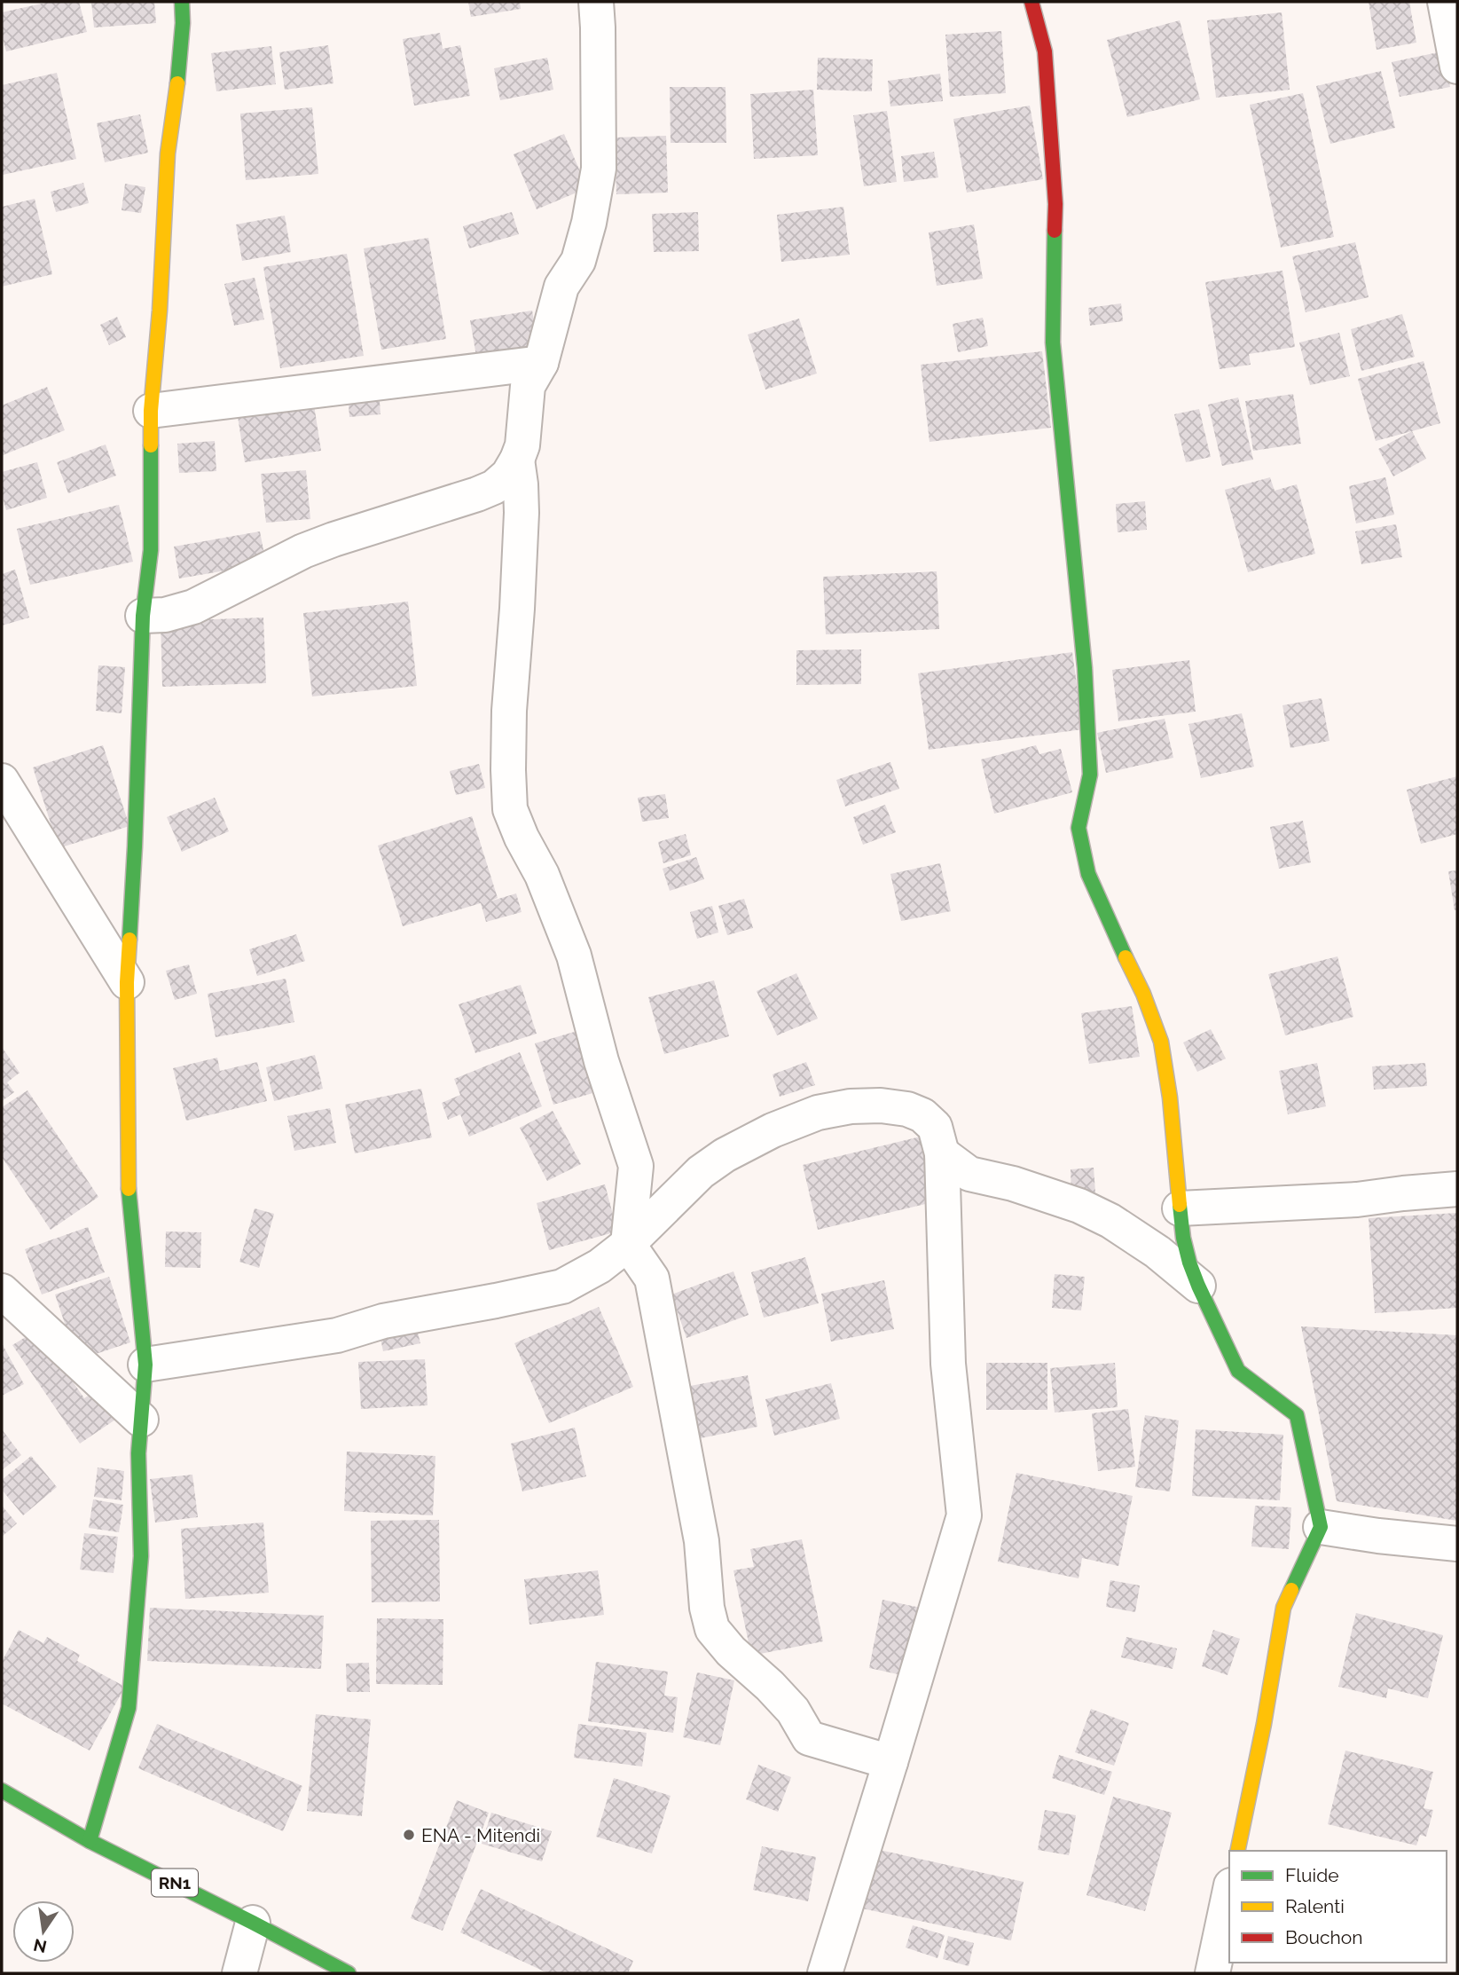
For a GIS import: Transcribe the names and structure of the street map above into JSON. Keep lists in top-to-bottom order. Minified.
{"streets":{"main road":["RN1"]},"places":["ENA - Mitendi"],"legend":["Fluide","Ralenti","Bouchon"],"north":"bottom"}
